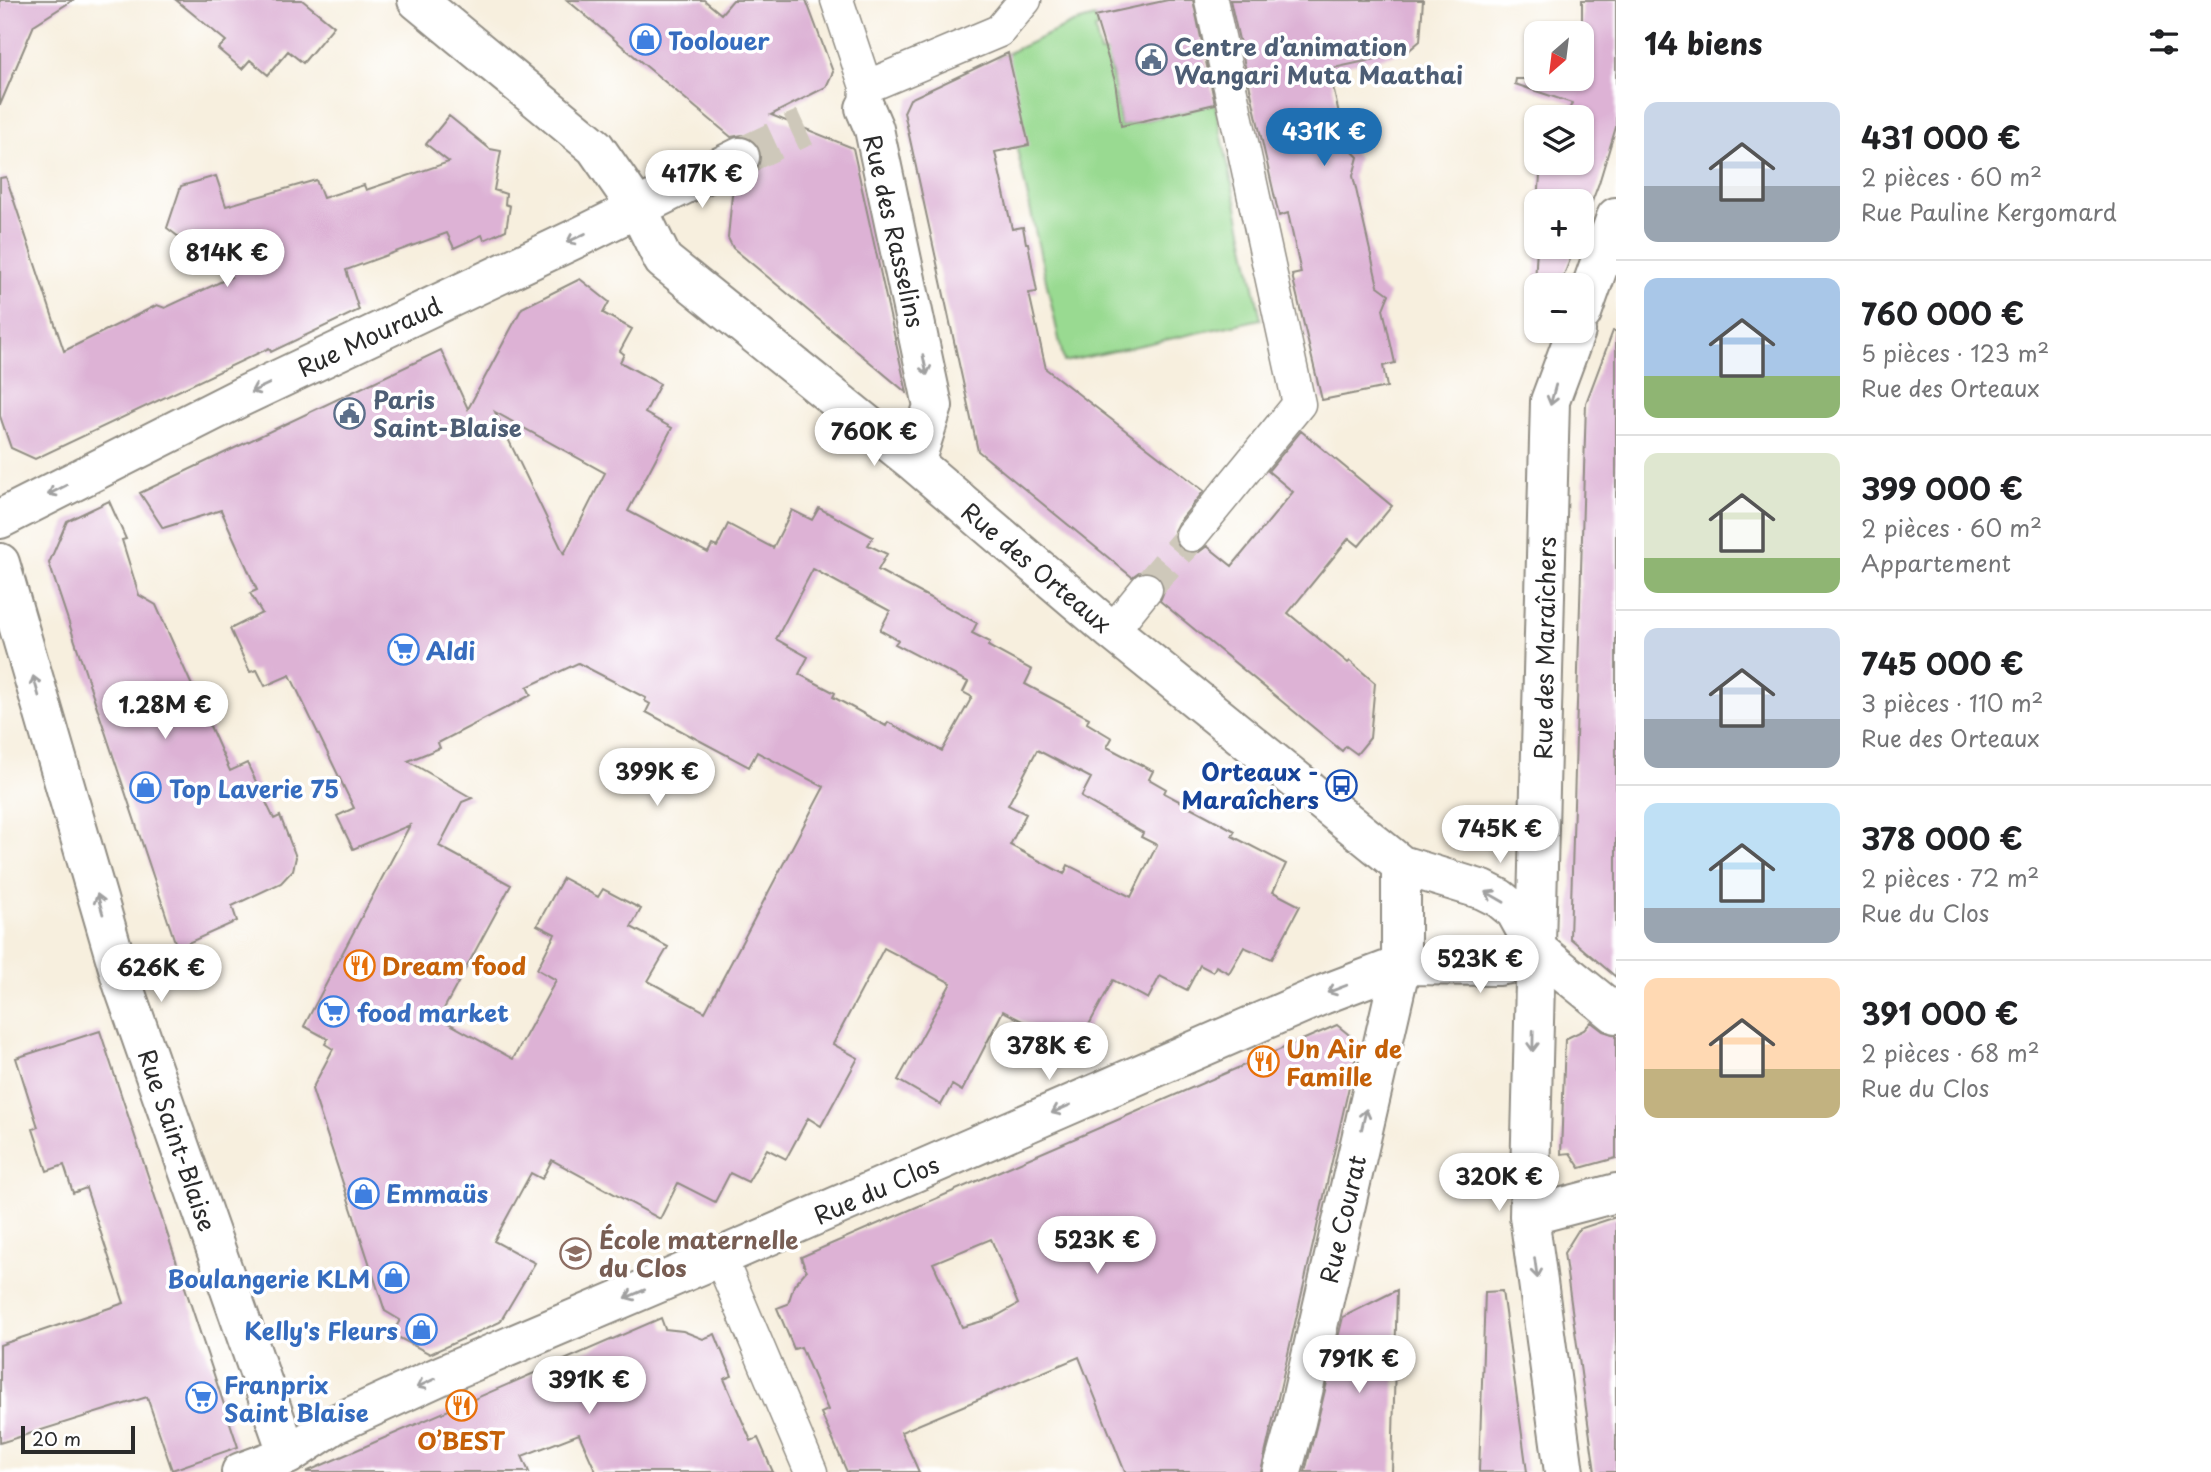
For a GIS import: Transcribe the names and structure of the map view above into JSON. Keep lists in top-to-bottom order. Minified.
{"streets":{"street":["Rue des Rasselins","Rue Mouraud","Rue des Orteaux","Rue des Maraîchers","Rue Saint-Blaise","Rue du Clos","Rue Courat"]},"crossings":[["Rue des Rasselins","Rue des Orteaux"],["Rue Mouraud","Rue des Orteaux"],["Rue des Orteaux","Rue des Maraîchers"],["Rue Saint-Blaise","Rue du Clos"],["Rue du Clos","Rue Courat"]],"one_way":["Rue Mouraud","Rue Saint-Blaise","Rue du Clos","Rue Courat"],"places":{"shop":["Toolouer","Top Laverie 75","Emmaüs","Boulangerie KLM","Kelly's Fleurs"],"public building":["Centre d’animation Wangari Muta Maathai","Paris Saint-Blaise"],"supermarket":["Aldi","food market","Franprix Saint Blaise"],"bus stop":["Orteaux - Maraîchers"],"restaurant":["Dream food","Un Air de Famille","O’BEST"],"school or university":["École maternelle du Clos"]},"scale_bar":"20 m","north":"bottom left","page":{"heading":"14 biens","map_buttons":["+","−"],"list":[{"name":"431 000 €","note":"2 pièces · 60 m² · Rue Pauline Kergomard"},{"name":"760 000 €","note":"5 pièces · 123 m² · Rue des Orteaux"},{"name":"399 000 €","note":"2 pièces · 60 m² · Appartement"},{"name":"745 000 €","note":"3 pièces · 110 m² · Rue des Orteaux"},{"name":"378 000 €","note":"2 pièces · 72 m² · Rue du Clos"},{"name":"391 000 €","note":"2 pièces · 68 m² · Rue du Clos"}],"price":["431K €","417K €","814K €","760K €","1.28M €","399K €","745K €","523K €","626K €","378K €","320K €","523K €","791K €","391K €"],"scale":"20 m"}}
